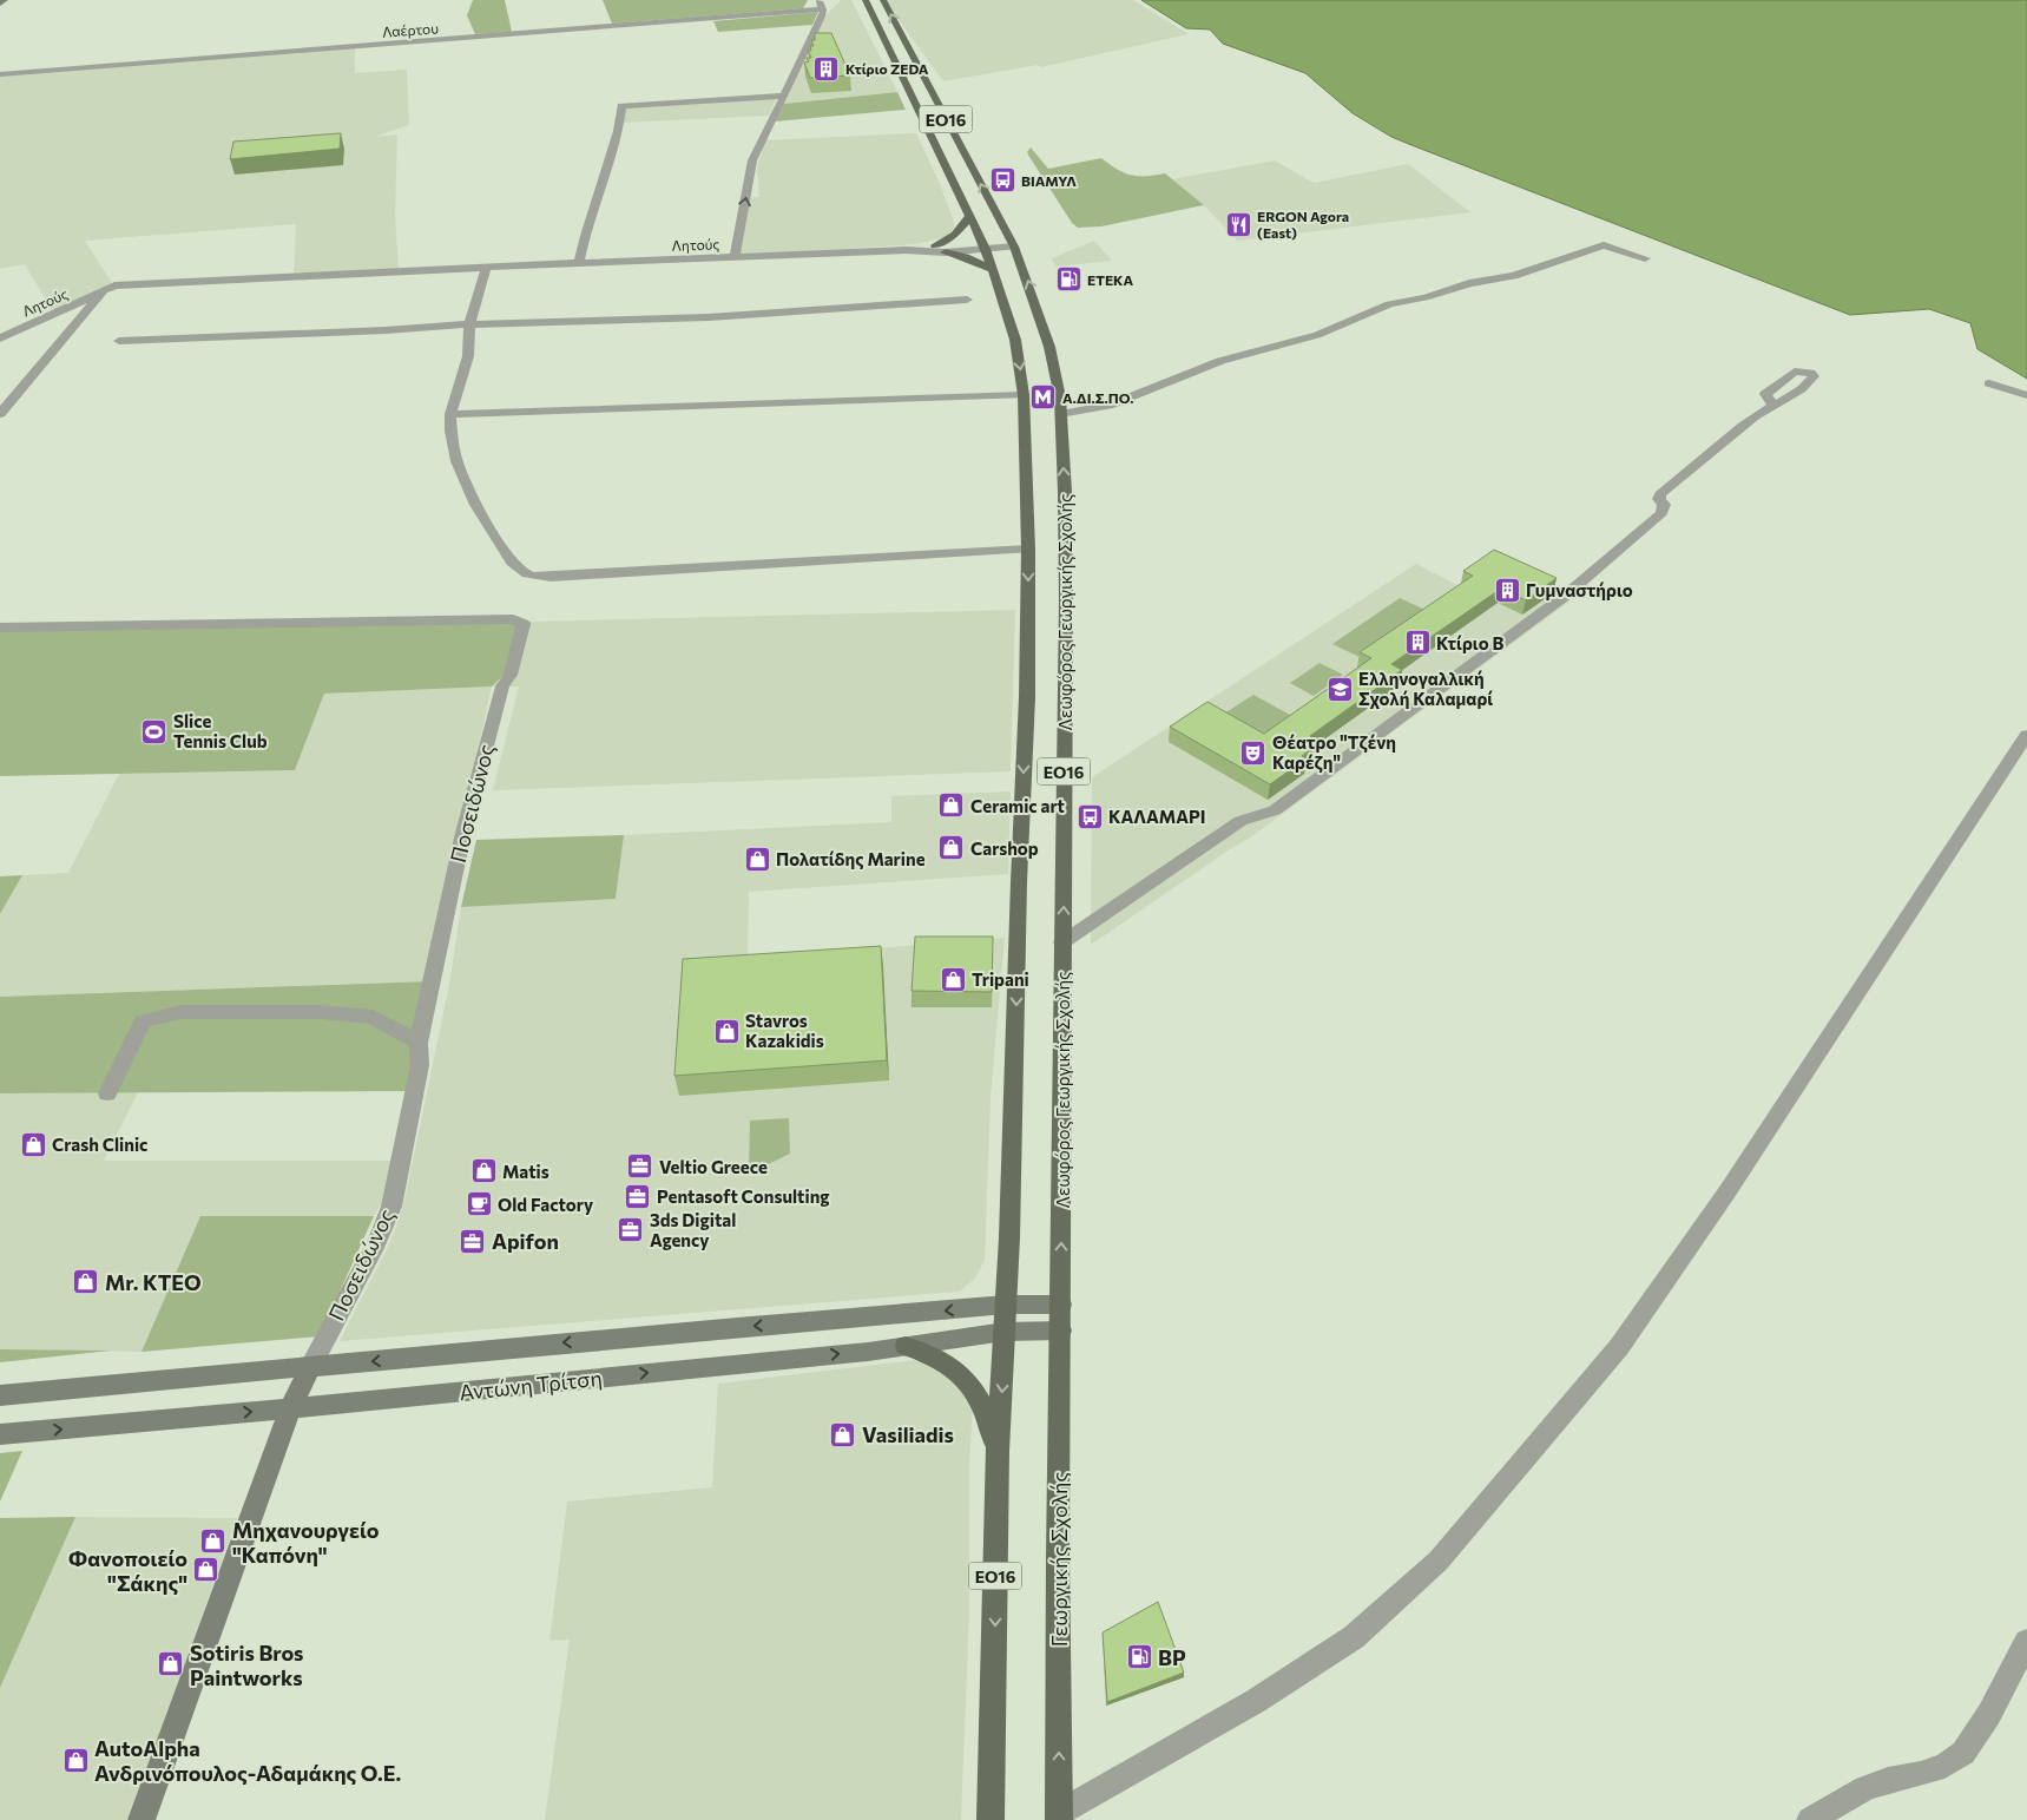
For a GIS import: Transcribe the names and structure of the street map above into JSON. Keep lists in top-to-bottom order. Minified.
{"streets":{"main road":["ΕΟ16","Λεωφόρος Γεωργικής Σχολής","Γεωργικής Σχολής"],"street":["Λαέρτου","Λητούς","Ποσειδώνος","Αντώνη Τρίτση"]},"crossings":[["ΕΟ16","Λητούς"],["ΕΟ16","Λεωφόρος Γεωργικής Σχολής"],["ΕΟ16","Αντώνη Τρίτση"],["Λητούς","Λεωφόρος Γεωργικής Σχολής"],["Λεωφόρος Γεωργικής Σχολής","Αντώνη Τρίτση"],["Λεωφόρος Γεωργικής Σχολής","Γεωργικής Σχολής"],["Ποσειδώνος","Αντώνη Τρίτση"],["Αντώνη Τρίτση","Γεωργικής Σχολής"]],"places":{"building":["Κτίριο ZEDA","Γυμναστήριο","Κτίριο Β"],"bus stop":["ΒΙΑΜΥΛ","ΚΑΛΑΜΑΡΙ"],"restaurant":["ERGON Agora (East)"],"fuel station":["ΕΤΕΚΑ","BP"],"metro station":["Α.ΔΙ.Σ.ΠΟ."],"school or university":["Ελληνογαλλική Σχολή Καλαμαρί"],"sports":["Slice Tennis Club"],"theatre":["Θέατρο \"Τζένη Καρέζη\""],"shop":["Ceramic art","Carshop","Πολατίδης Marine","Tripani","Stavros Kazakidis","Crash Clinic","Matis","Mr. KTEO","Vasiliadis","Μηχανουργείο \"Καπόνη\"","Φανοποιείο \"Σάκης\"","Sotiris Bros Paintworks","AutoAlpha Ανδρινόπουλος-Αδαμάκης Ο.Ε."],"office":["Veltio Greece","Pentasoft Consulting","3ds Digital Agency","Apifon"],"cafe":["Old Factory"]}}
